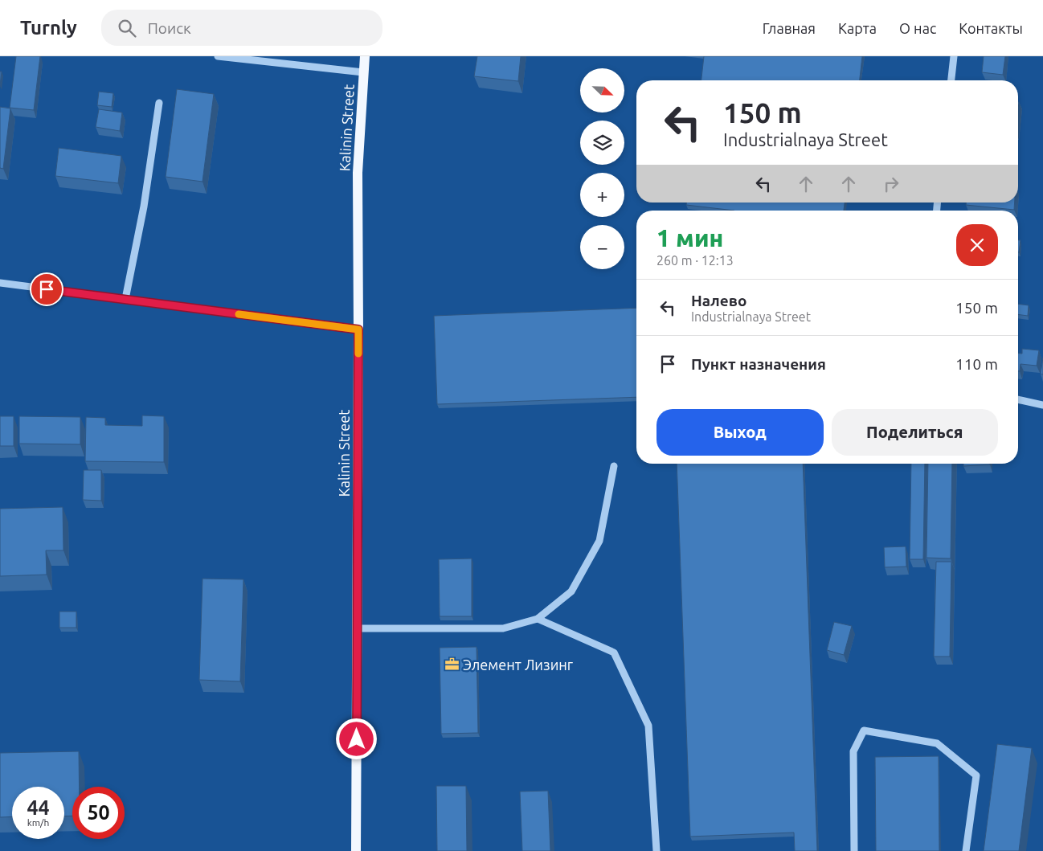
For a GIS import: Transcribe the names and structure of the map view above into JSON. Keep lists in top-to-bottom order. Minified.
{"streets":{"main road":["Kalinin Street"]},"places":{"office":["Элемент Лизинг"]},"north":"bottom right","page":{"header":"Turnly","search":"Поиск","nav":["Главная","Карта","О нас","Контакты"],"map_buttons":["+","−"],"turn":["150 m","Industrialnaya Street"],"heading":["1 мин","260 m · 12:13"],"list":[{"name":"Налево","note":"Industrialnaya Street","value":"150 m"},{"name":"Пункт назначения","value":"110 m"}],"buttons":["Выход","Поделиться"],"speed":"44 km/h","limit":"50"}}
